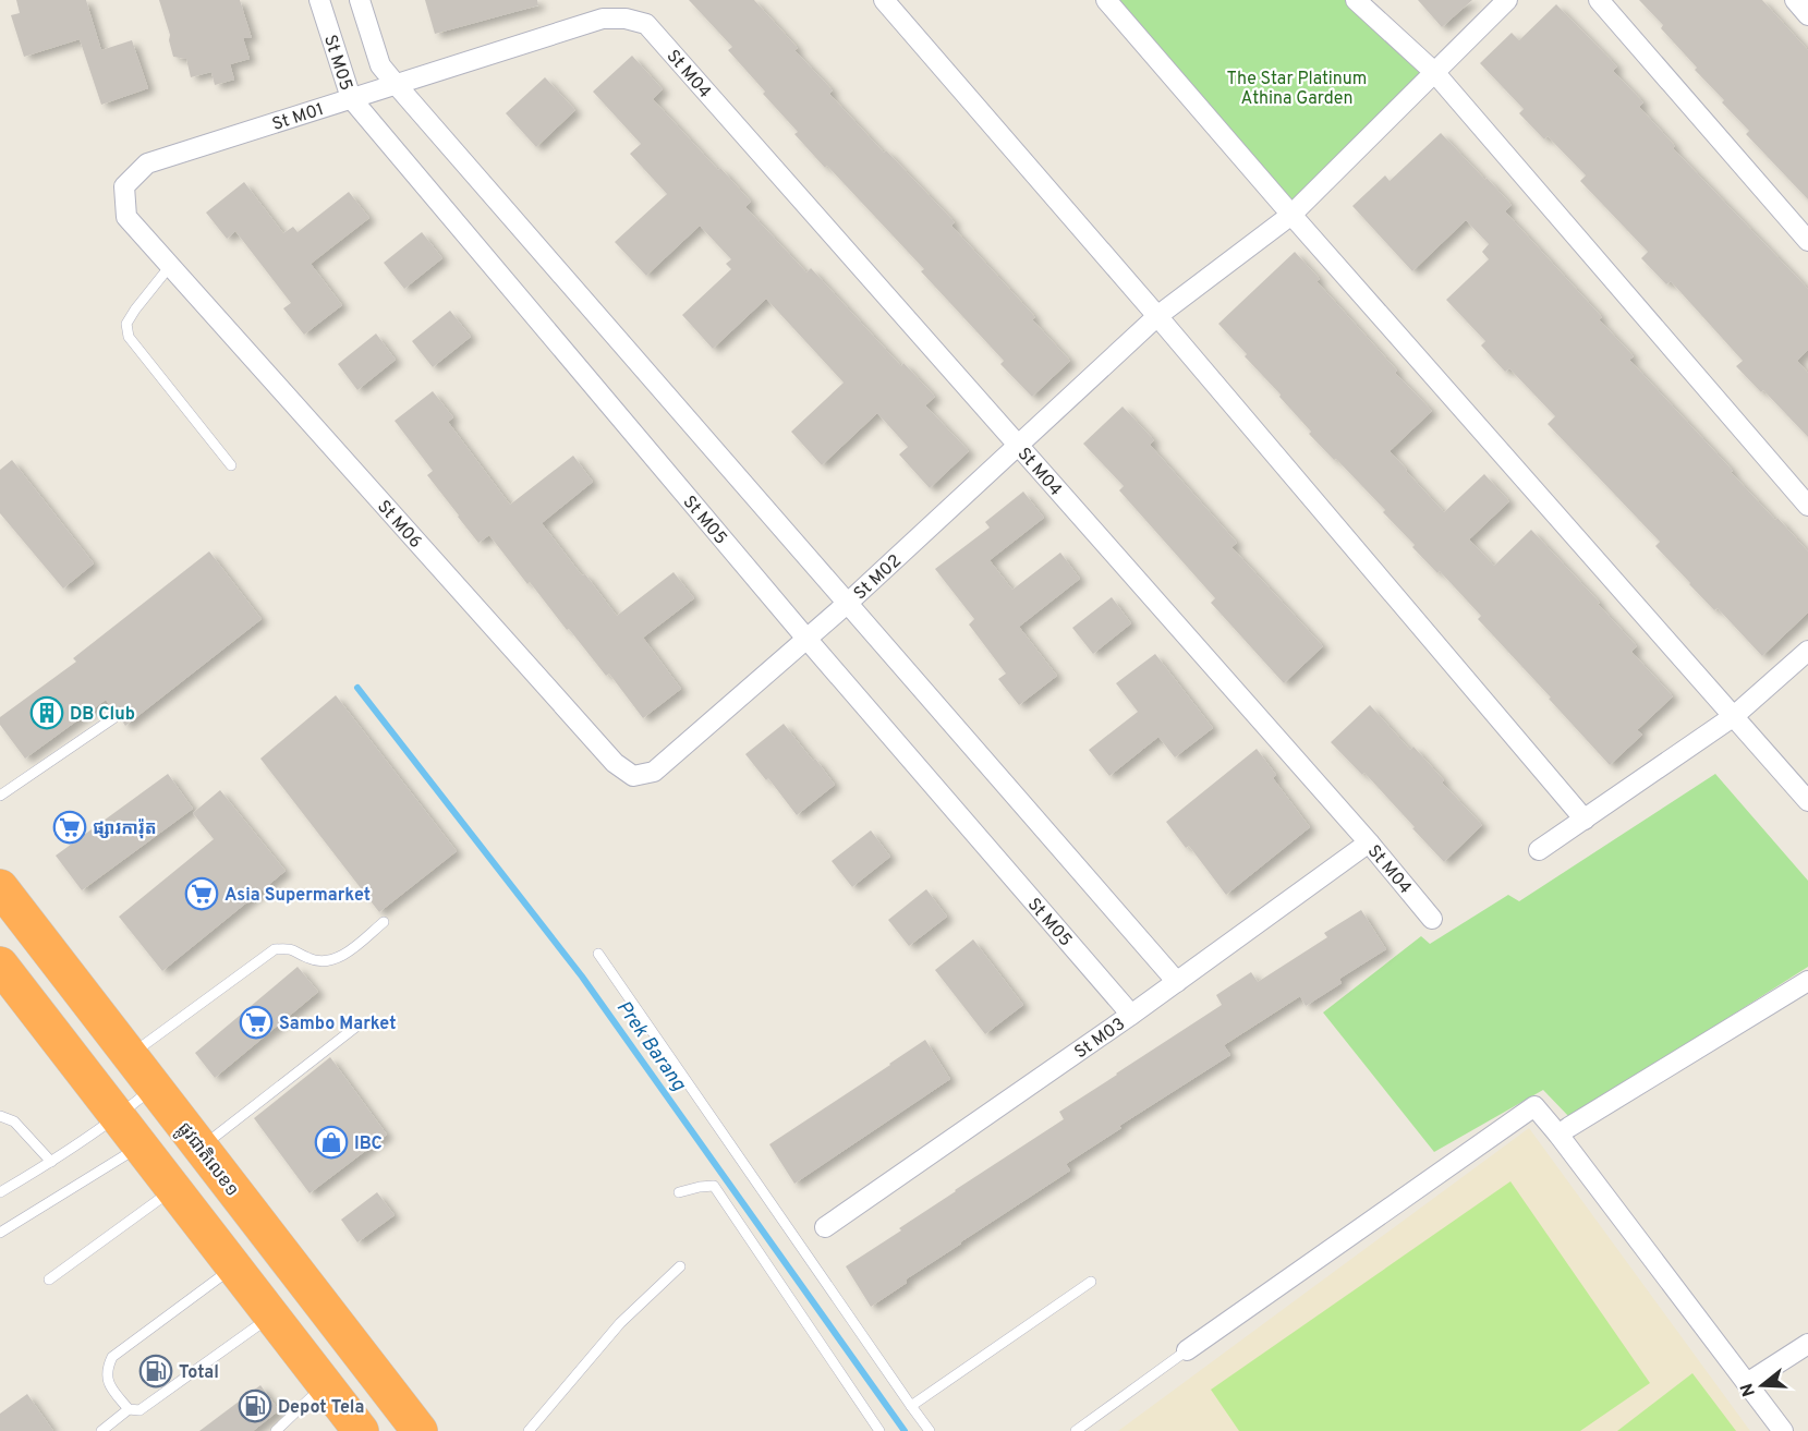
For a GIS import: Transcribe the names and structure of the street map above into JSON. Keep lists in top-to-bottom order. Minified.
{"streets":{"highway":["ផ្លូវជាតិលេខ១"],"street":["St M05","St M04","St M01","St M06","St M02","St M03"]},"crossings":[["St M05","St M01"],["St M05","St M02"],["St M05","St M03"],["St M04","St M01"],["St M04","St M02"],["St M04","St M03"],["St M01","St M06"],["St M06","St M02"]],"water":["Prek Barang"],"parks":["The Star Platinum Athina Garden"],"places":{"building":["DB Club"],"supermarket":["ផ្សារការ៉ុត","Asia Supermarket","Sambo Market"],"shop":["IBC"],"fuel station":["Total","Depot Tela"]},"north":"left"}
